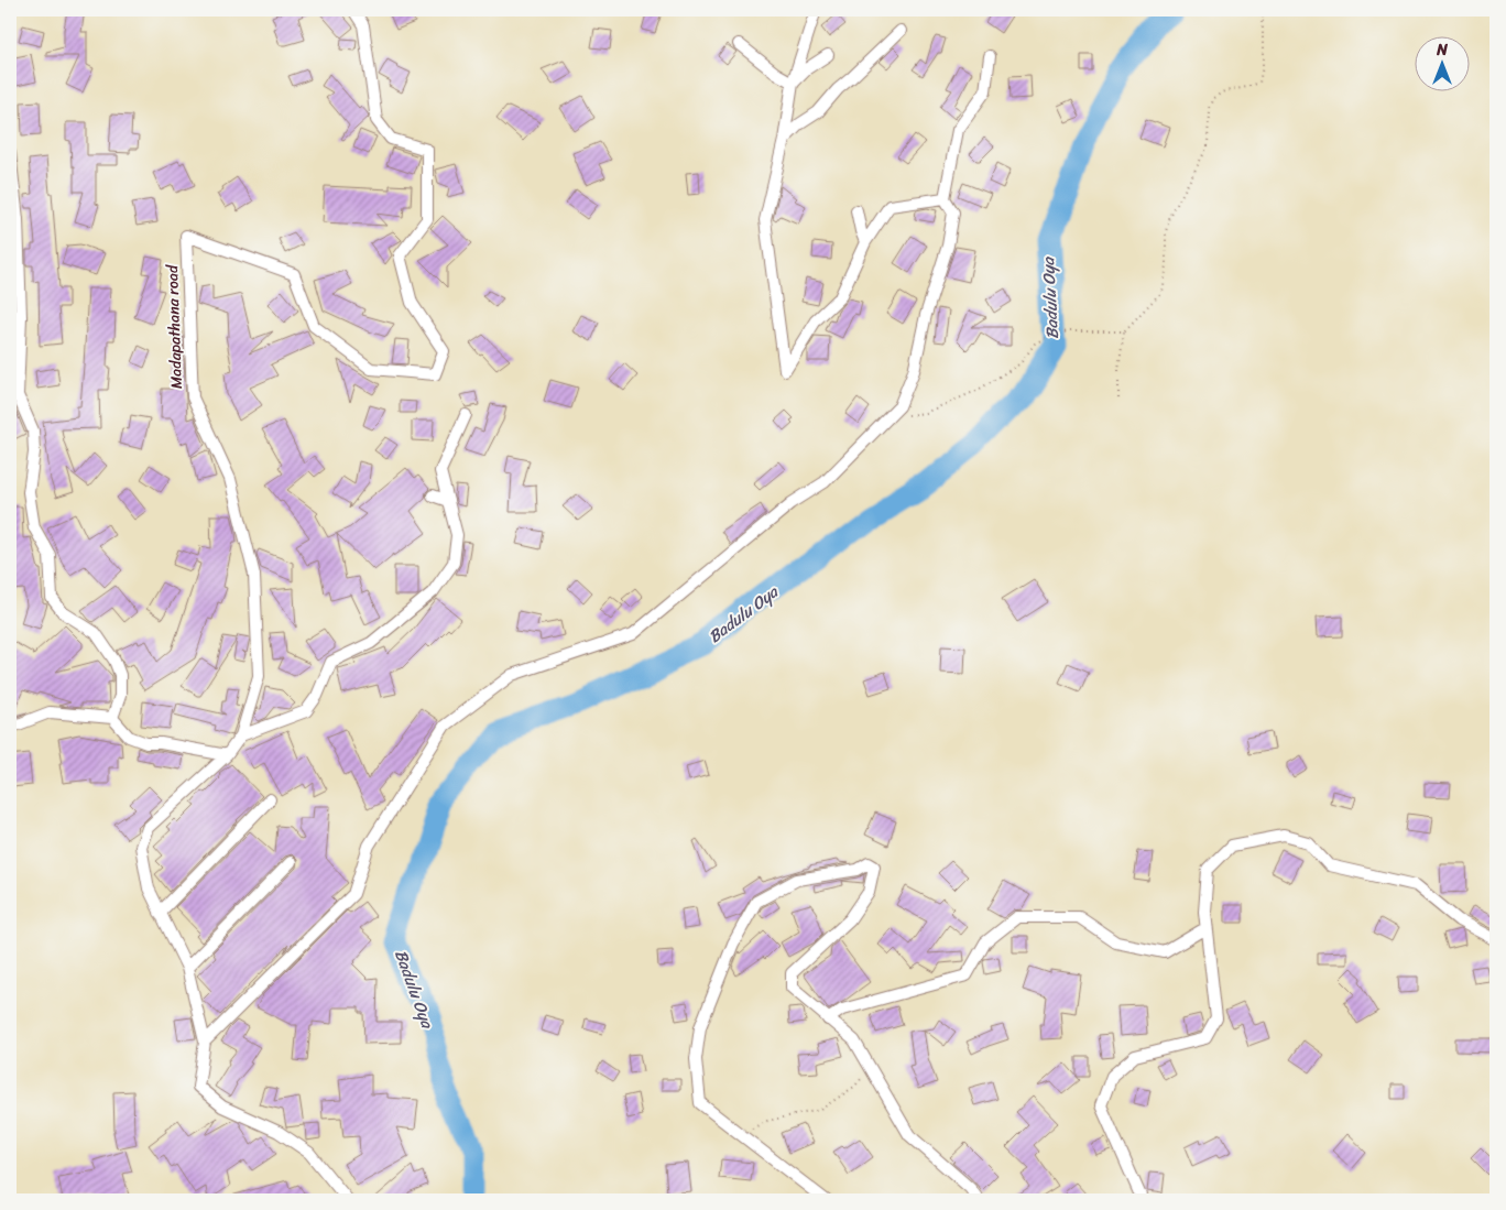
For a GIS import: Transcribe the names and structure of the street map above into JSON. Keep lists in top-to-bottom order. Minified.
{"streets":{"street":["Madapathana road"]},"water":["Badulu Oya"],"north":"top"}
